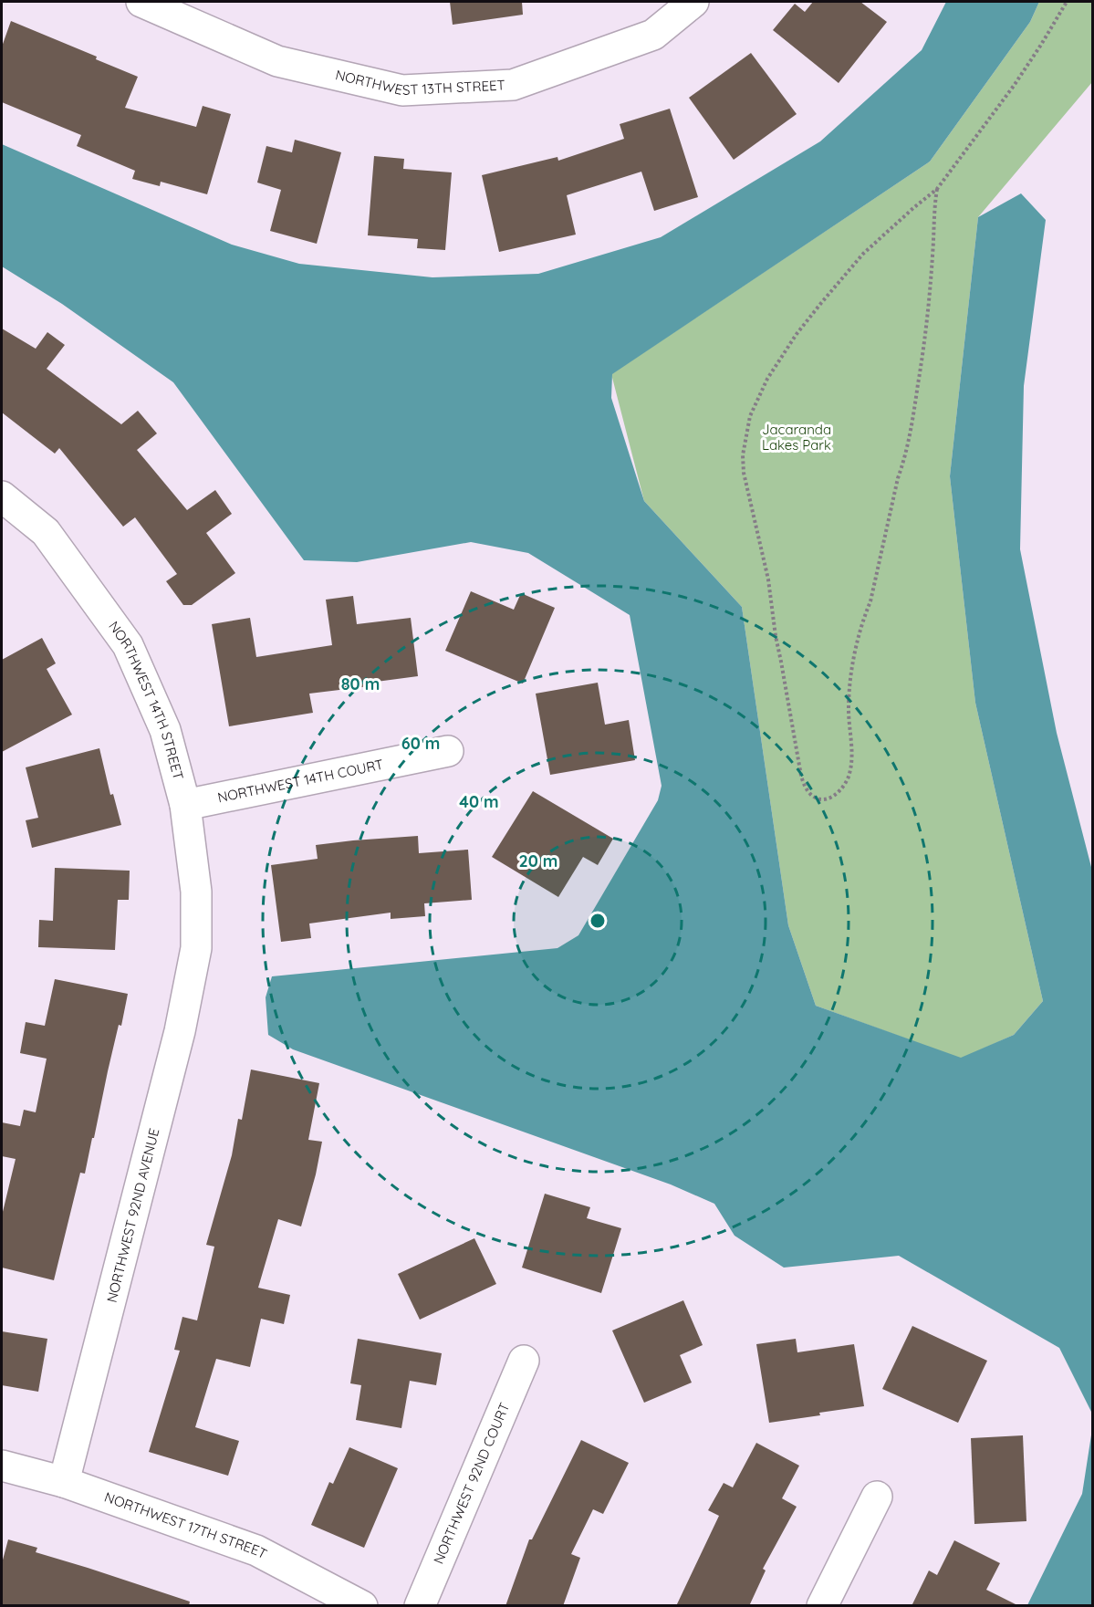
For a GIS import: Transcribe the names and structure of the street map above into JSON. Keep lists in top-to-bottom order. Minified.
{"streets":{"street":["NORTHWEST 13TH STREET","NORTHWEST 14TH STREET","NORTHWEST 14TH COURT","NORTHWEST 92ND AVENUE","NORTHWEST 92ND COURT","NORTHWEST 17TH STREET"]},"crossings":[["NORTHWEST 14TH STREET","NORTHWEST 14TH COURT"],["NORTHWEST 14TH STREET","NORTHWEST 92ND AVENUE"],["NORTHWEST 92ND AVENUE","NORTHWEST 17TH STREET"]],"parks":["Jacaranda Lakes Park"],"rings":["80 m","60 m","40 m","20 m"]}
